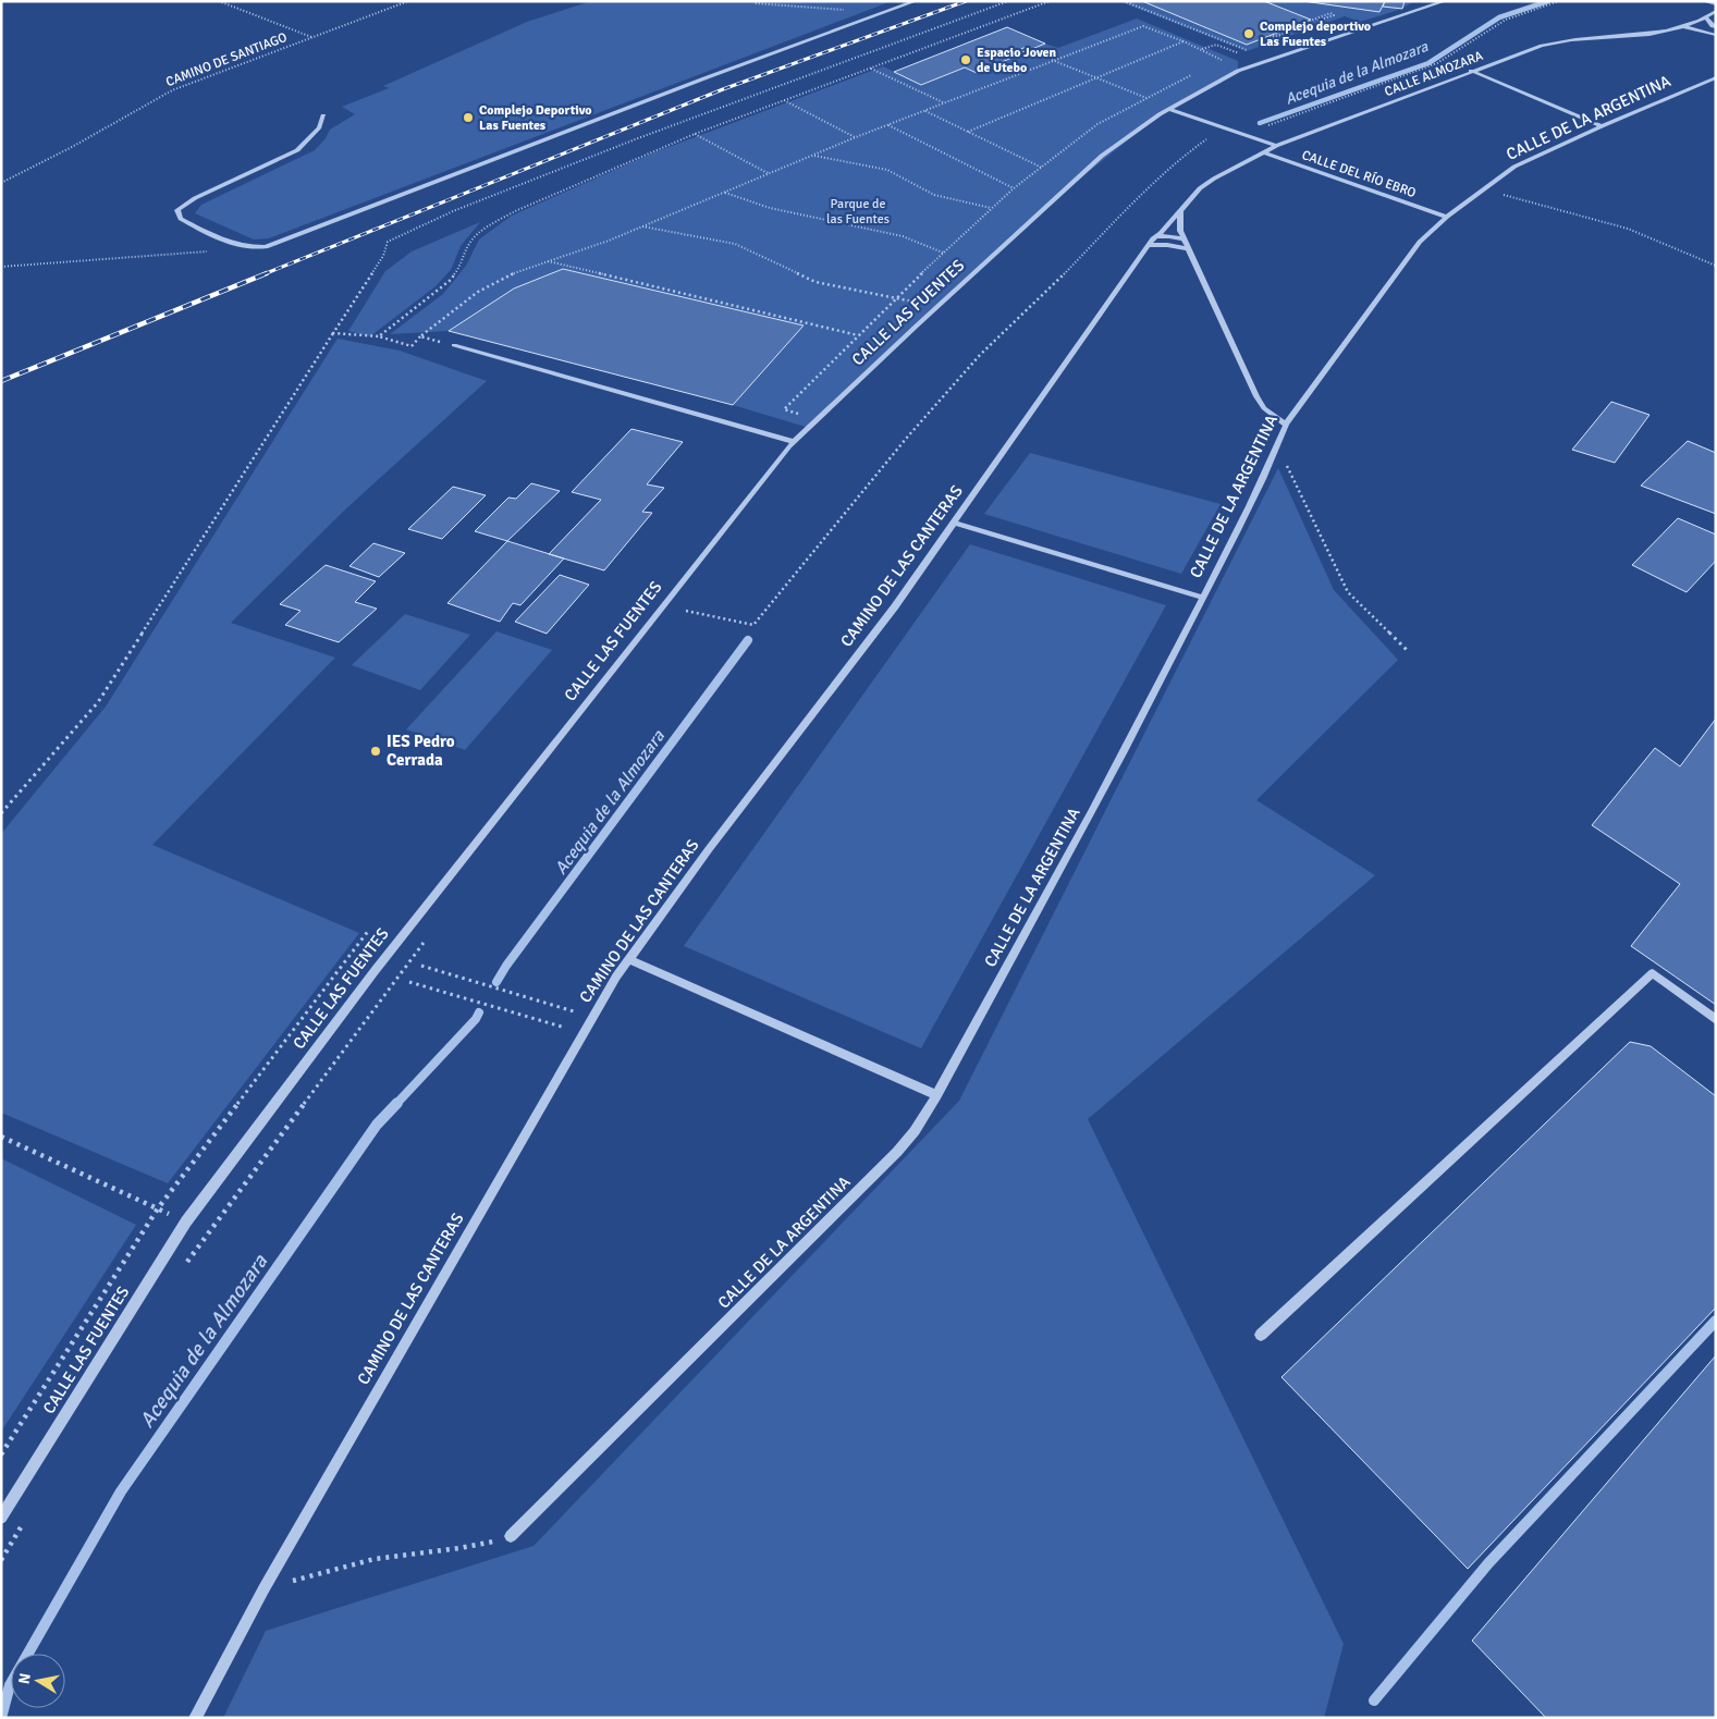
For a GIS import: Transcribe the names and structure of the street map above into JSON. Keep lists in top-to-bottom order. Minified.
{"streets":{"street":["CALLE ALMOZARA","CALLE DE LA ARGENTINA","CALLE DEL RÍO EBRO","CALLE LAS FUENTES","CAMINO DE LAS CANTERAS"],"path":["CAMINO DE SANTIAGO"]},"crossings":[["CALLE ALMOZARA","CALLE DEL RÍO EBRO"],["CALLE ALMOZARA","CAMINO DE LAS CANTERAS"],["CALLE DE LA ARGENTINA","CALLE DEL RÍO EBRO"]],"water":["Acequia de la Almozara"],"parks":["Parque de las Fuentes"],"places":["Complejo deportivo Las Fuentes","Espacio Joven de Utebo","Complejo Deportivo Las Fuentes","IES Pedro Cerrada"],"north":"left"}
